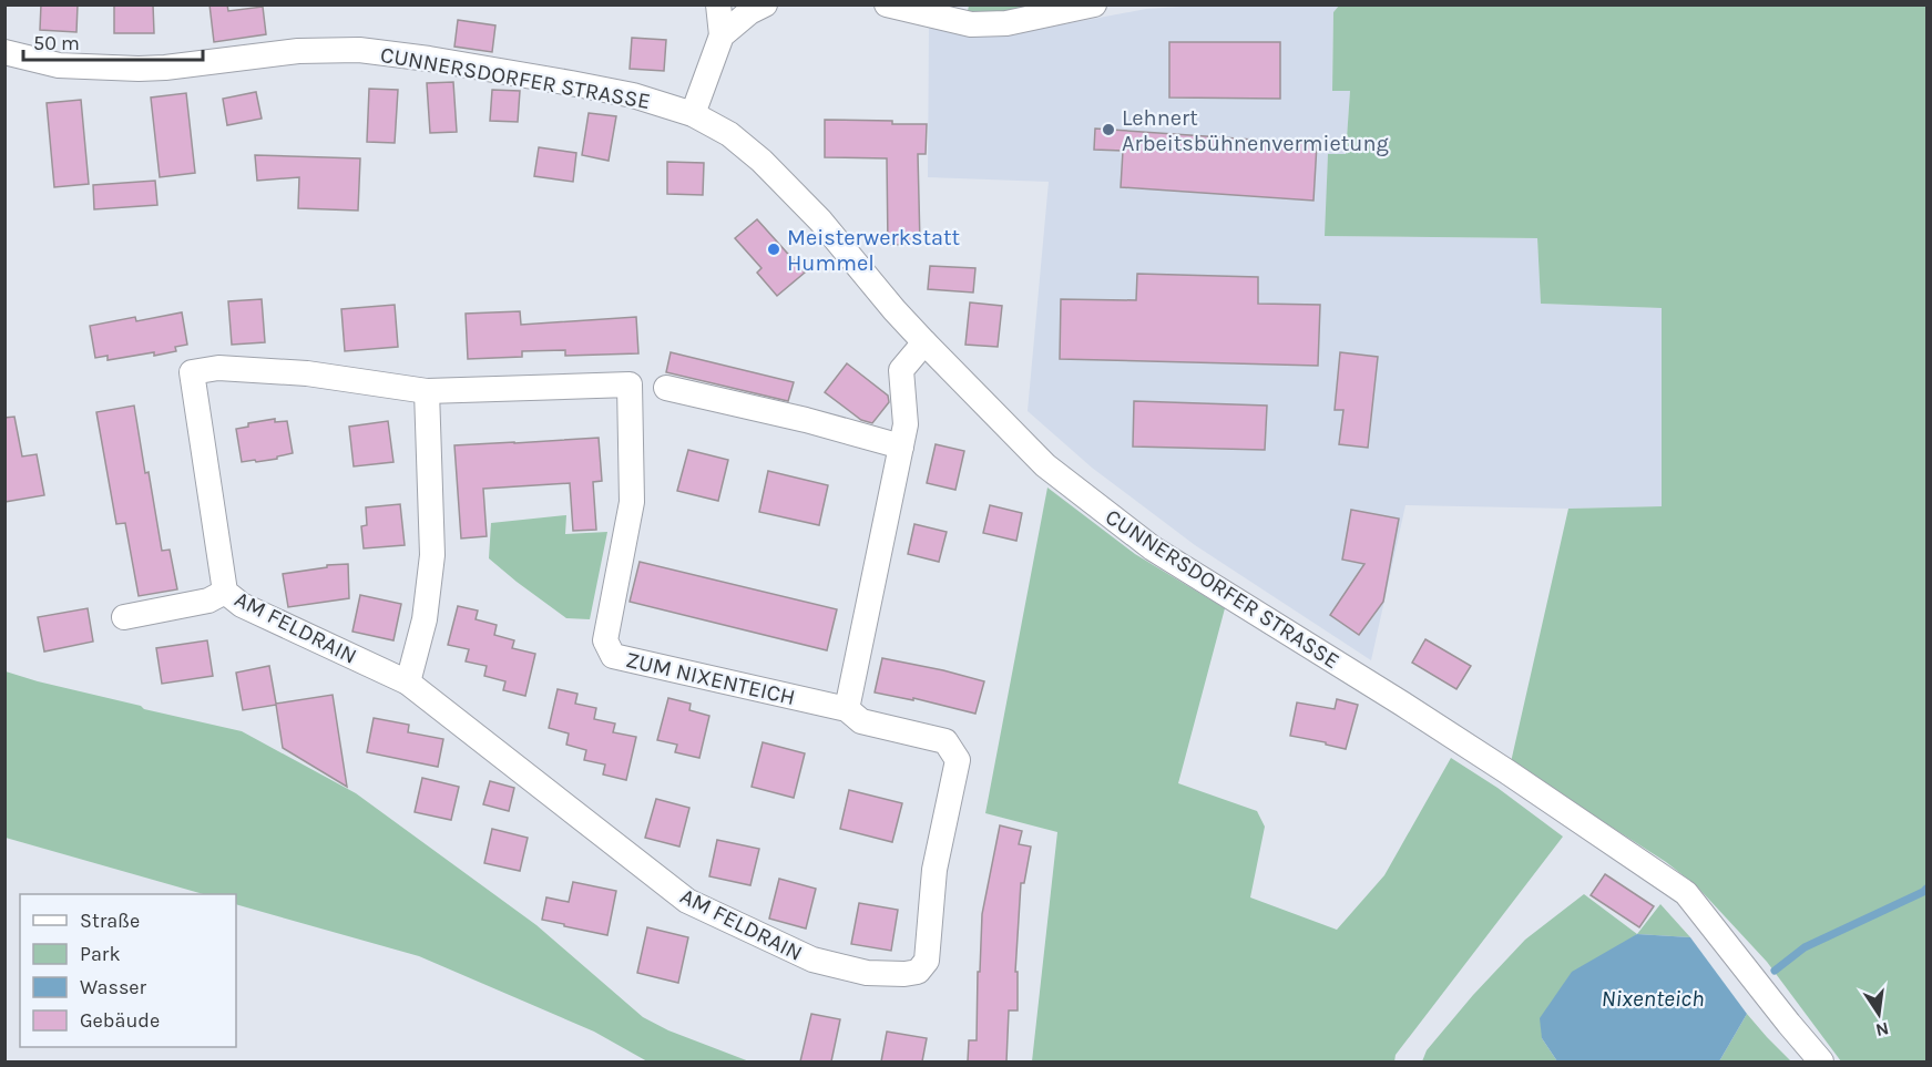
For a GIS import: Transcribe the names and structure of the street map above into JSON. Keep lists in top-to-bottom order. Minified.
{"streets":{"street":["CUNNERSDORFER STRASSE","AM FELDRAIN","ZUM NIXENTEICH"]},"crossings":[["AM FELDRAIN","ZUM NIXENTEICH"]],"water":["Nixenteich"],"places":["Lehnert Arbeitsbühnenvermietung","Meisterwerkstatt Hummel"],"legend":["Straße","Park","Wasser","Gebäude"],"scale_bar":"50 m","north":"bottom"}
